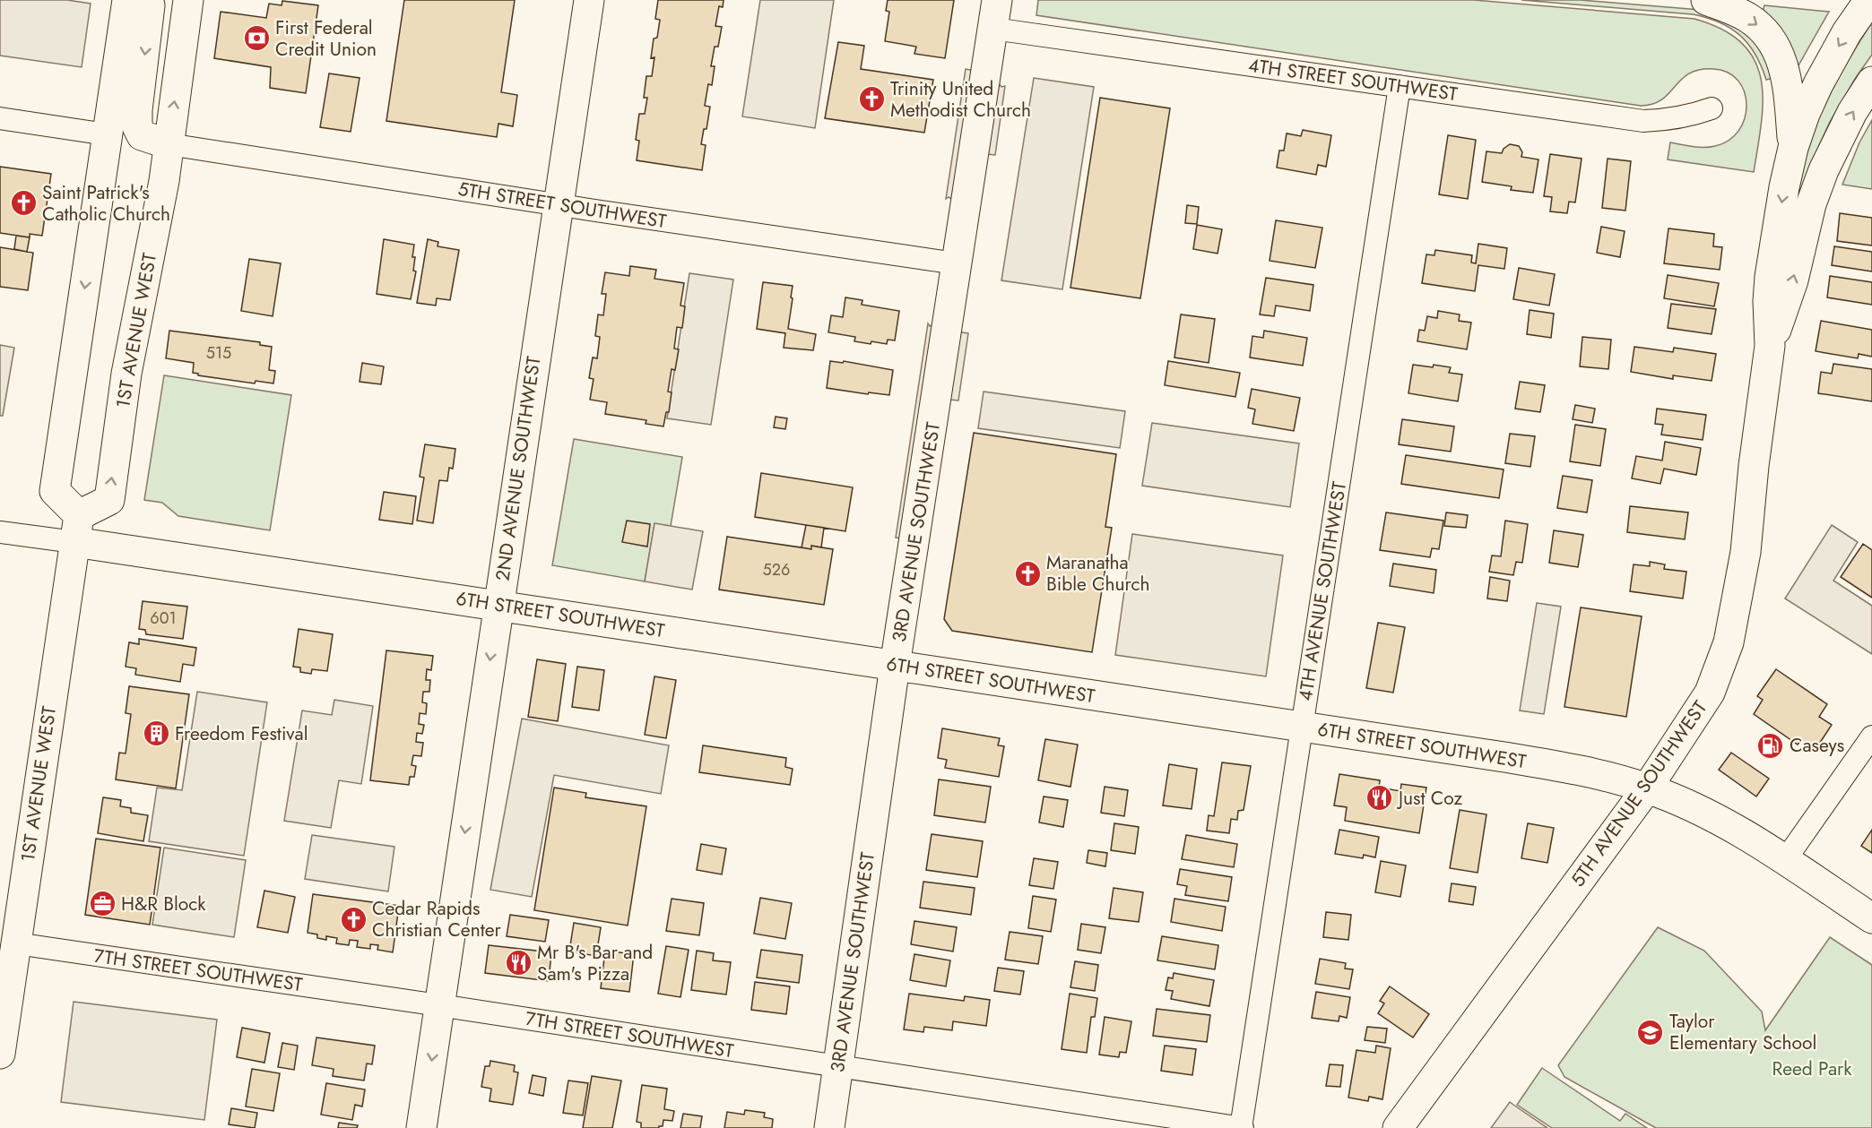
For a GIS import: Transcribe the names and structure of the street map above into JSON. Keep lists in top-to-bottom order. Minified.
{"streets":{"main road":["1ST AVENUE WEST","2ND AVENUE SOUTHWEST","3RD AVENUE SOUTHWEST","6TH STREET SOUTHWEST","5TH AVENUE SOUTHWEST"],"street":["4TH STREET SOUTHWEST","5TH STREET SOUTHWEST","4TH AVENUE SOUTHWEST","7TH STREET SOUTHWEST"]},"crossings":[["4TH STREET SOUTHWEST","3RD AVENUE SOUTHWEST"],["4TH STREET SOUTHWEST","4TH AVENUE SOUTHWEST"],["5TH STREET SOUTHWEST","1ST AVENUE WEST"],["5TH STREET SOUTHWEST","2ND AVENUE SOUTHWEST"],["5TH STREET SOUTHWEST","3RD AVENUE SOUTHWEST"],["1ST AVENUE WEST","6TH STREET SOUTHWEST"],["1ST AVENUE WEST","7TH STREET SOUTHWEST"],["2ND AVENUE SOUTHWEST","6TH STREET SOUTHWEST"],["2ND AVENUE SOUTHWEST","7TH STREET SOUTHWEST"],["3RD AVENUE SOUTHWEST","6TH STREET SOUTHWEST"],["3RD AVENUE SOUTHWEST","7TH STREET SOUTHWEST"],["4TH AVENUE SOUTHWEST","6TH STREET SOUTHWEST"],["4TH AVENUE SOUTHWEST","7TH STREET SOUTHWEST"],["6TH STREET SOUTHWEST","5TH AVENUE SOUTHWEST"]],"one_way":["2ND AVENUE SOUTHWEST"],"parks":["Reed Park"],"places":{"bank":["First Federal Credit Union"],"church":["Trinity United Methodist Church","Saint Patrick's Catholic Church","Maranatha Bible Church","Cedar Rapids Christian Center"],"building":["Freedom Festival"],"fuel station":["Caseys"],"restaurant":["Just Coz","Mr B's Bar and Sam's Pizza"],"office":["H&R Block"],"school or university":["Taylor Elementary School"]},"house_numbers":["515","526","601"]}
